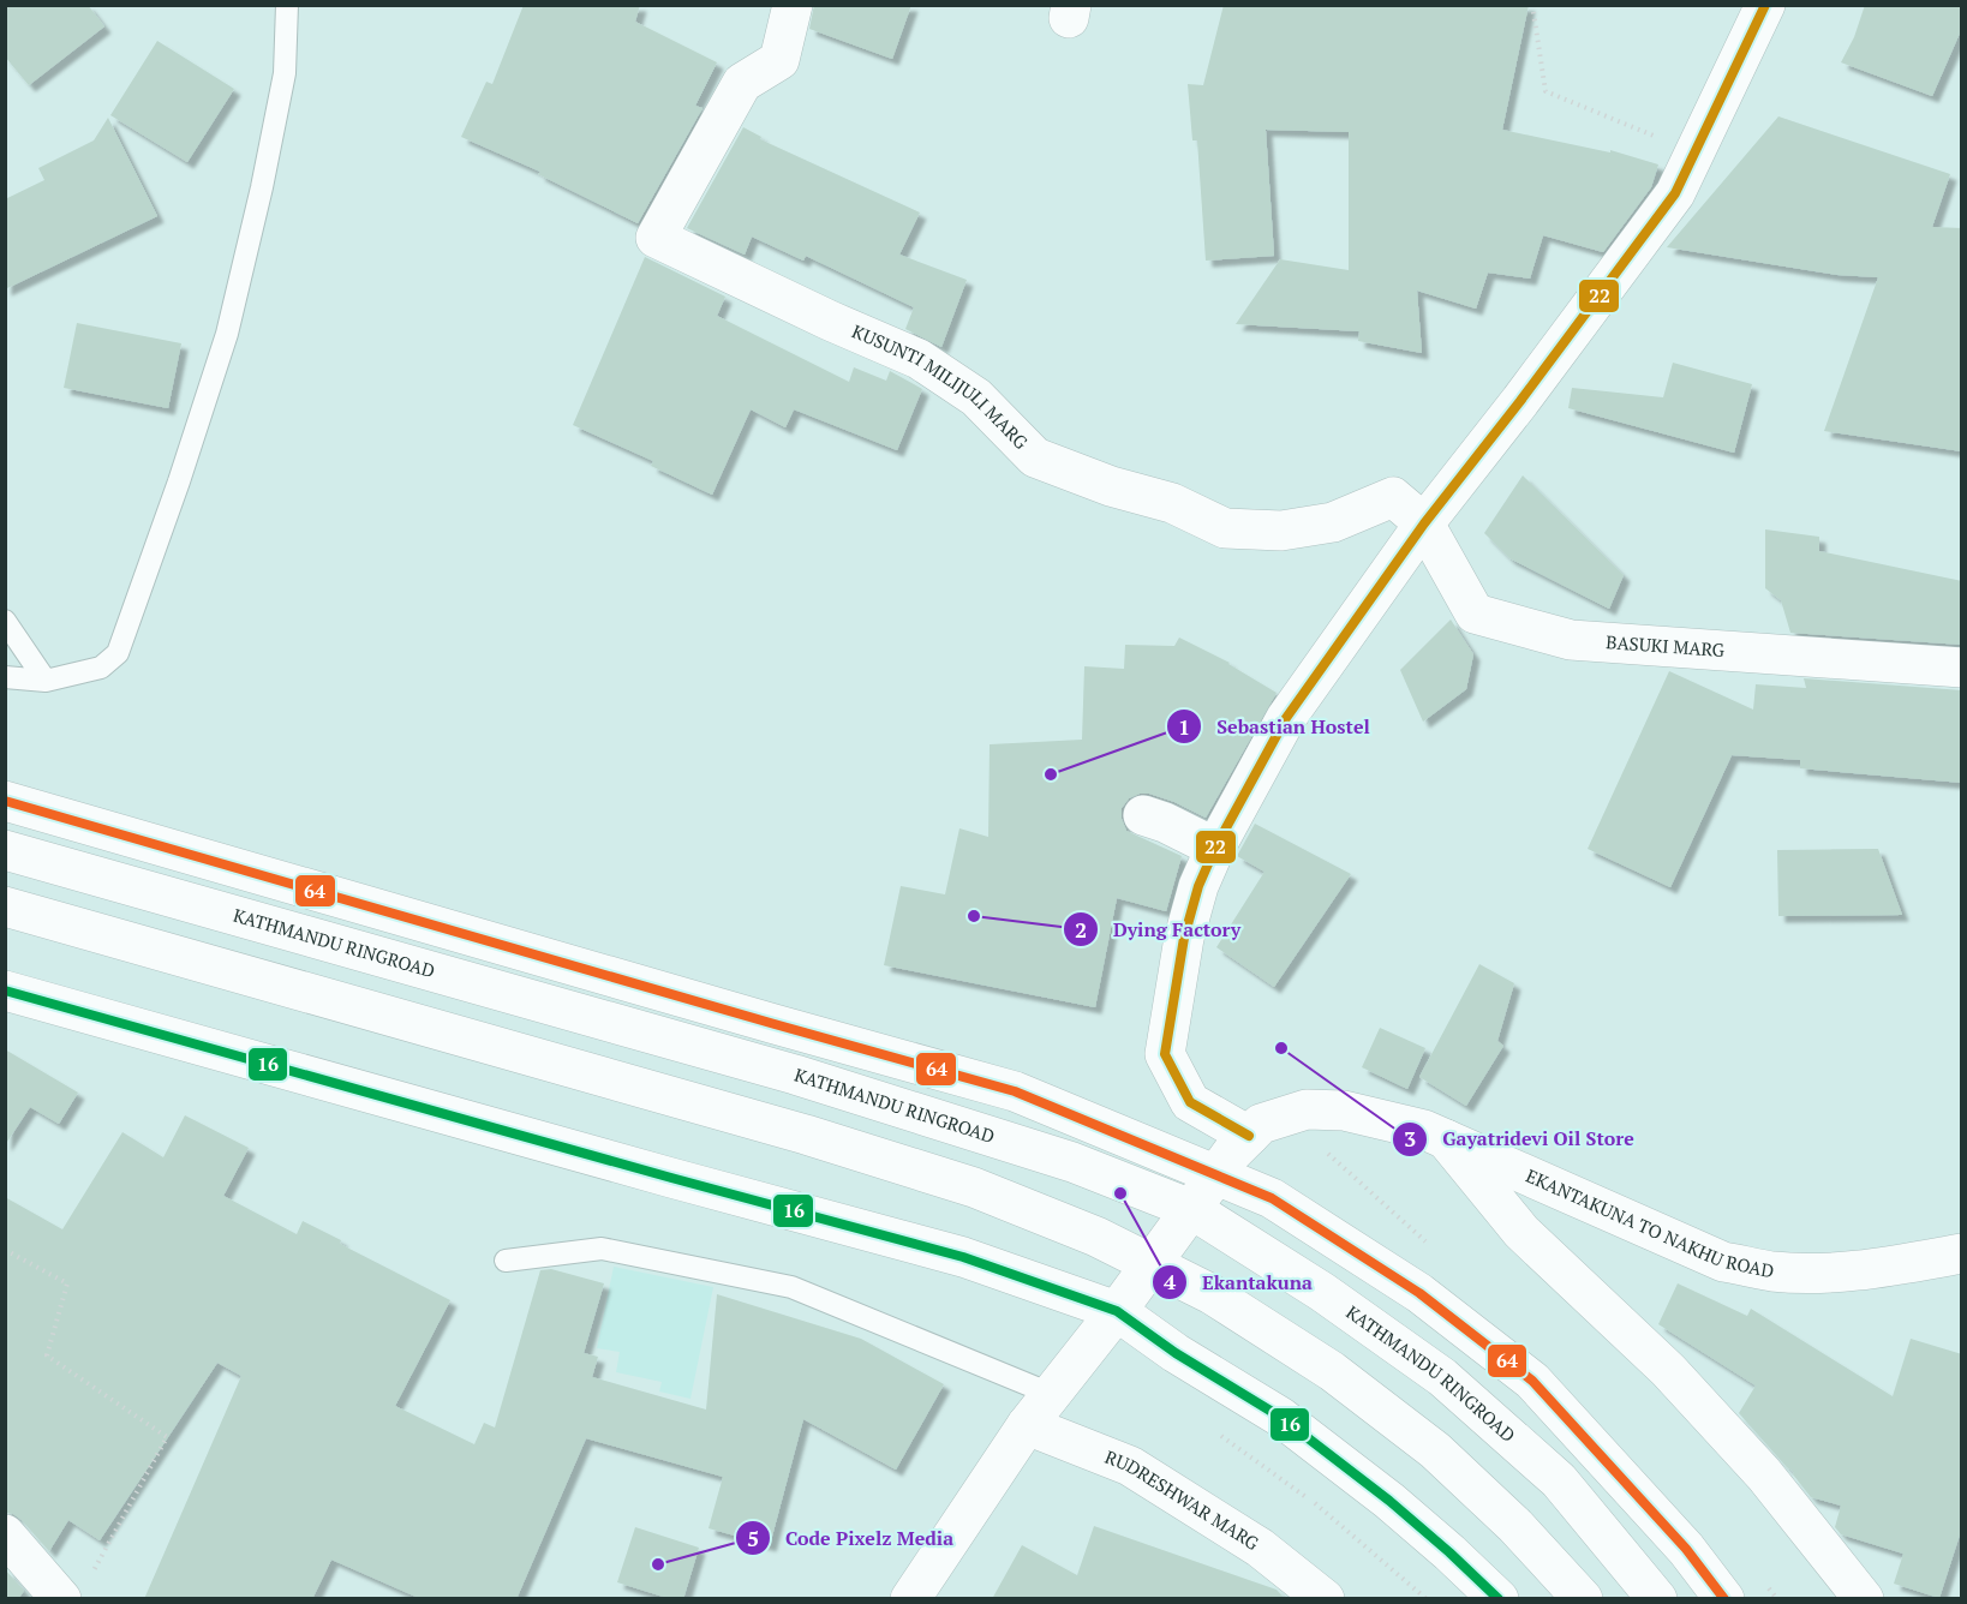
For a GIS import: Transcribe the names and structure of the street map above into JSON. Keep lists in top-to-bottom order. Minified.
{"streets":{"main road":["KUSUNTI MILIJULI MARG","BASUKI MARG","KATHMANDU RINGROAD","EKANTAKUNA TO NAKHU ROAD","RUDRESHWAR MARG"]},"crossings":[["KUSUNTI MILIJULI MARG","BASUKI MARG"]],"places":["Sebastian Hostel","Dying Factory","Gayatridevi Oil Store","Ekantakuna","Code Pixelz Media"],"lines":["transit line 22","transit line 64","transit line 16"]}
